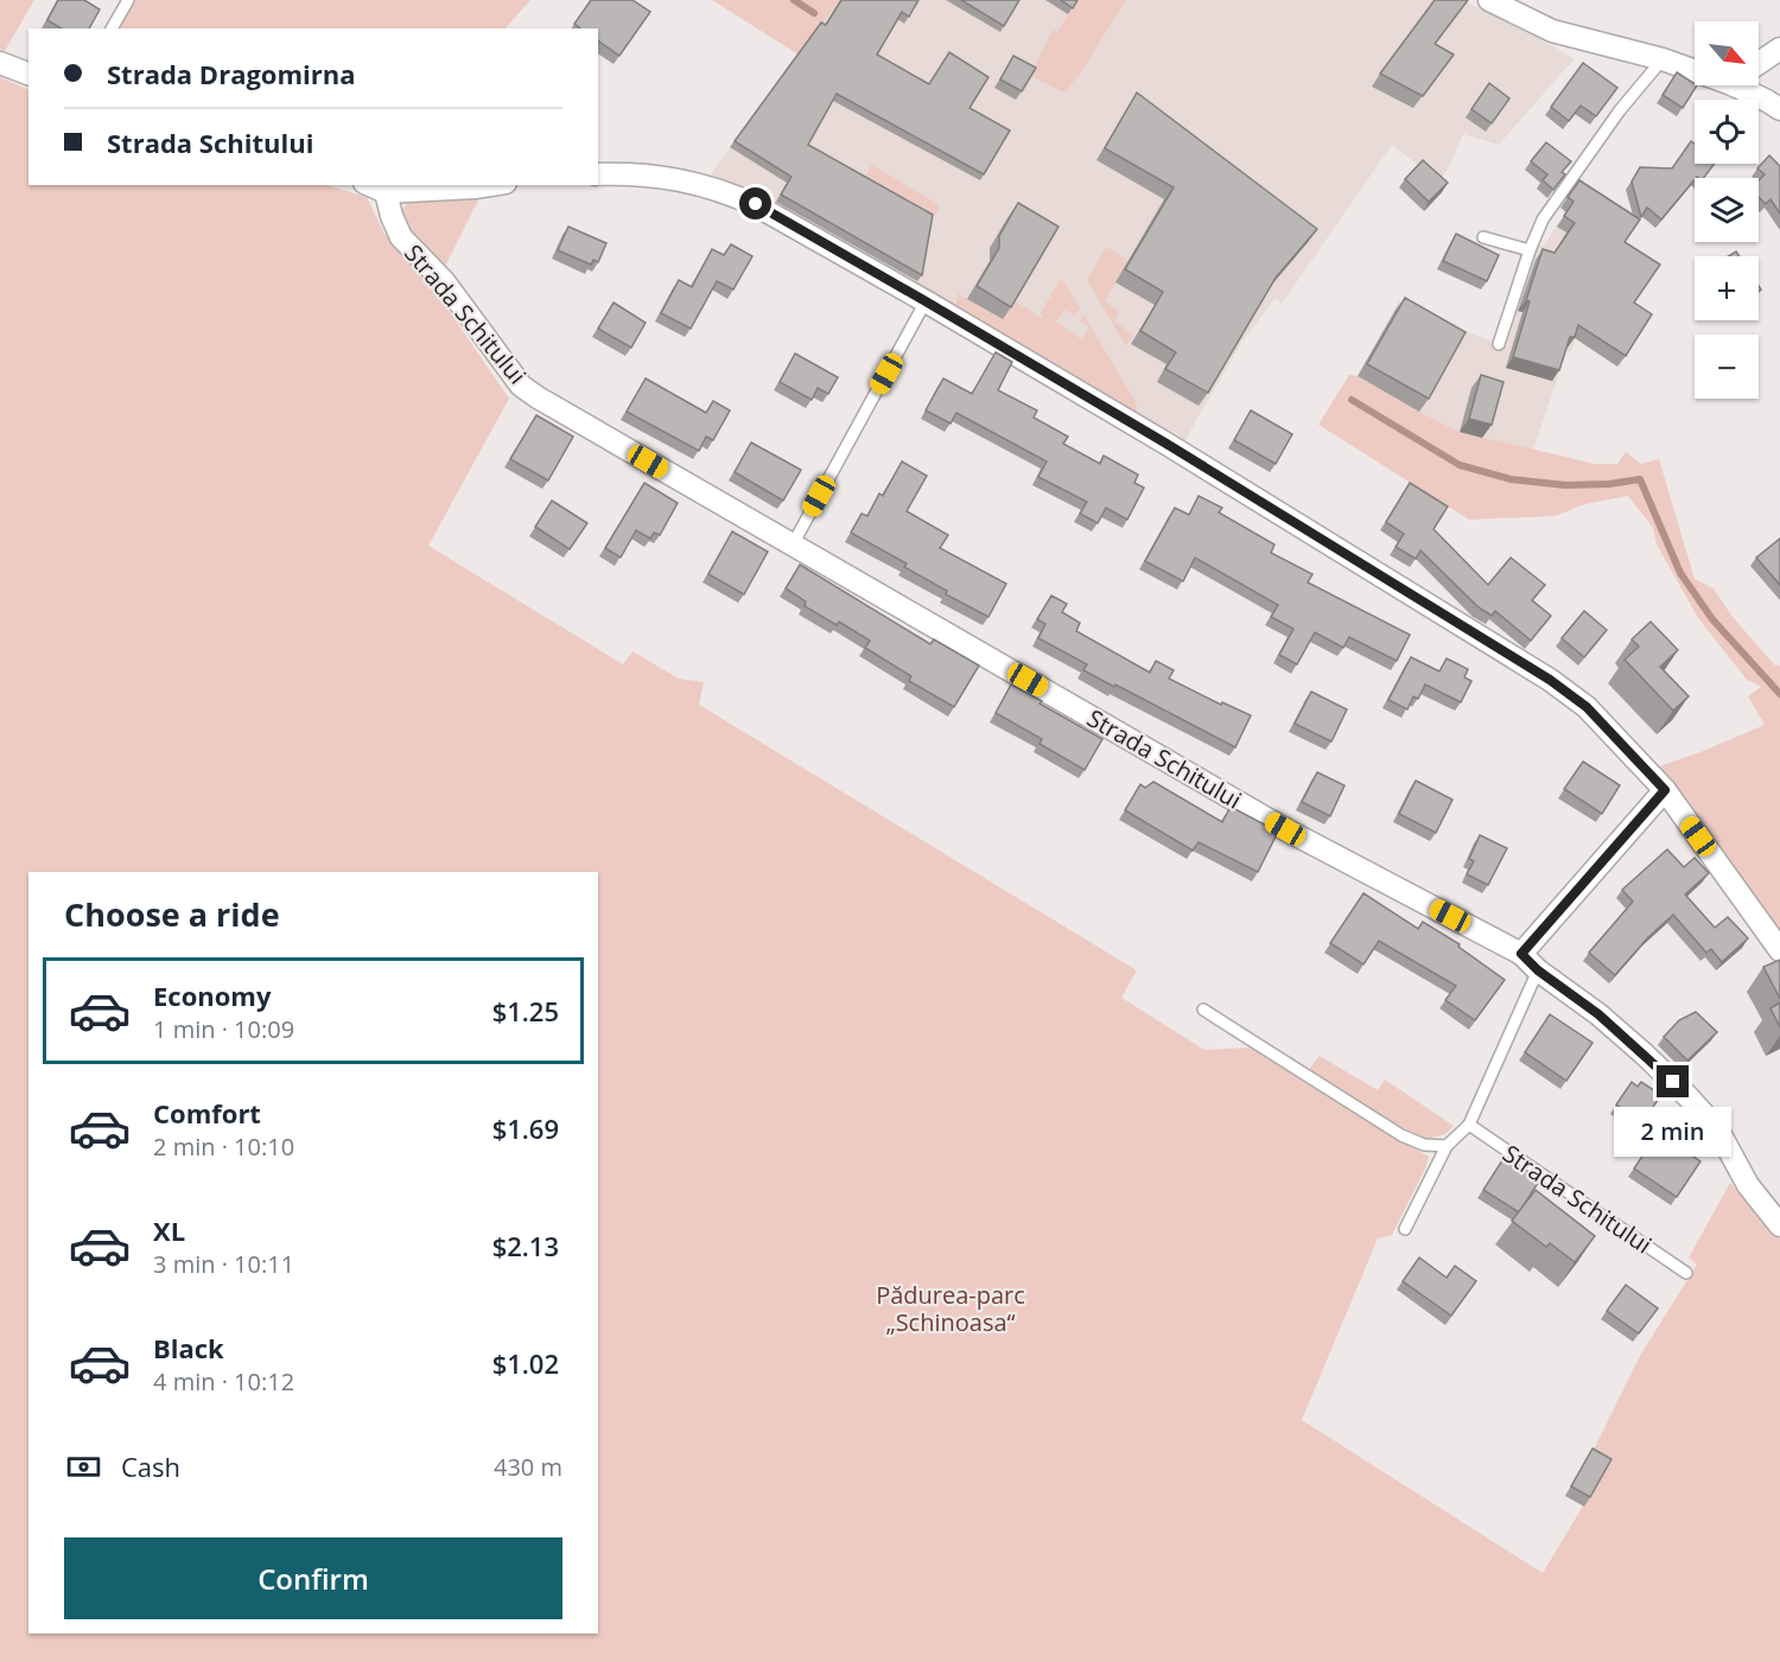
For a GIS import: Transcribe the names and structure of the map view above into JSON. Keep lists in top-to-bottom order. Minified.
{"streets":{"street":["Strada Schitului"]},"parks":["Pădurea-parc „Schinoasa“"],"north":"bottom right","page":{"map_buttons":["+","−"],"banner":["Strada Dragomirna","Strada Schitului"],"heading":"Choose a ride","list":[{"name":"Economy","note":"1 min · 10:09","value":"$1.25"},{"name":"Comfort","note":"2 min · 10:10","value":"$1.69"},{"name":"XL","note":"3 min · 10:11","value":"$2.13"},{"name":"Black","note":"4 min · 10:12","value":"$1.02"}],"bubble":"2 min","pay":["Cash","430 m"],"buttons":"Confirm"}}
